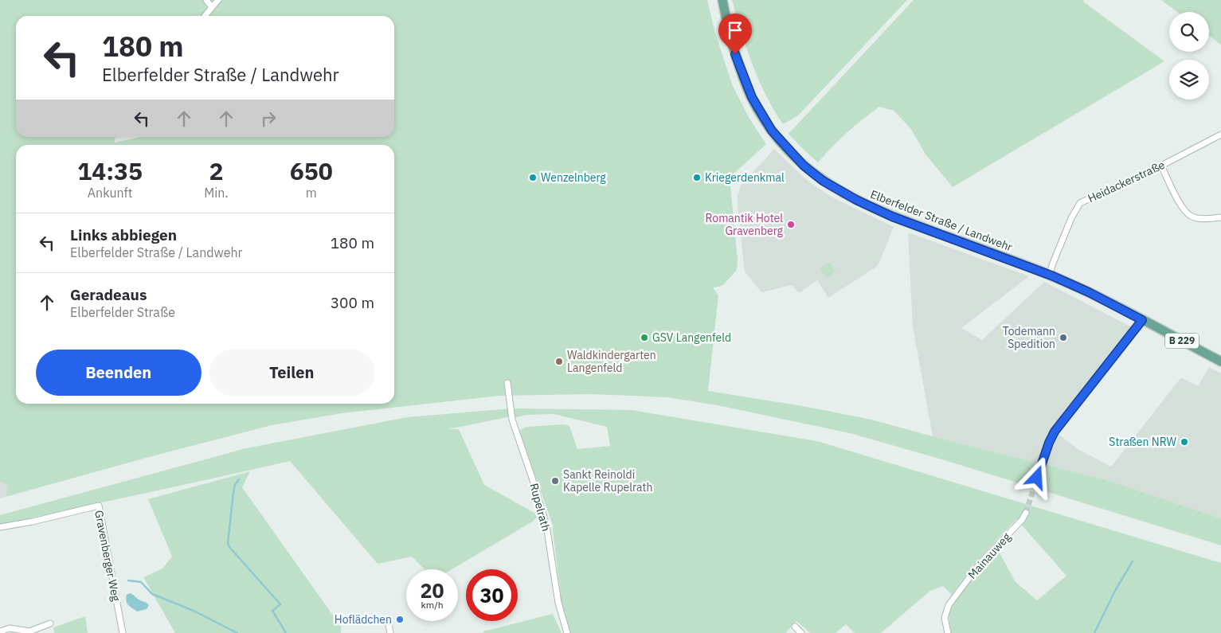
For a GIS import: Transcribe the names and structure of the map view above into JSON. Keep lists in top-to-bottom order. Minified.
{"streets":{"main road":["Elberfelder Straße / Landwehr","B 229"],"street":["Heidackerstraße","Rupelrath","Gravenberger Weg","Mainauweg"]},"crossings":[["Heidackerstraße","Elberfelder Straße / Landwehr"]],"places":["Wenzelnberg","Kriegerdenkmal","Romantik Hotel Gravenberg","GSV Langenfeld","Todemann Spedition","Waldkindergarten Langenfeld","Straßen NRW","Sankt Reinoldi Kapelle Rupelrath","Hoflädchen"],"page":{"turn":["180 m","Elberfelder Straße / Landwehr"],"eta":["14:35","Ankunft","2","Min.","650","m"],"list":[{"name":"Links abbiegen","note":"Elberfelder Straße / Landwehr","value":"180 m"},{"name":"Geradeaus","note":"Elberfelder Straße","value":"300 m"}],"buttons":["Beenden","Teilen"],"speed":"20 km/h","limit":"30"}}
